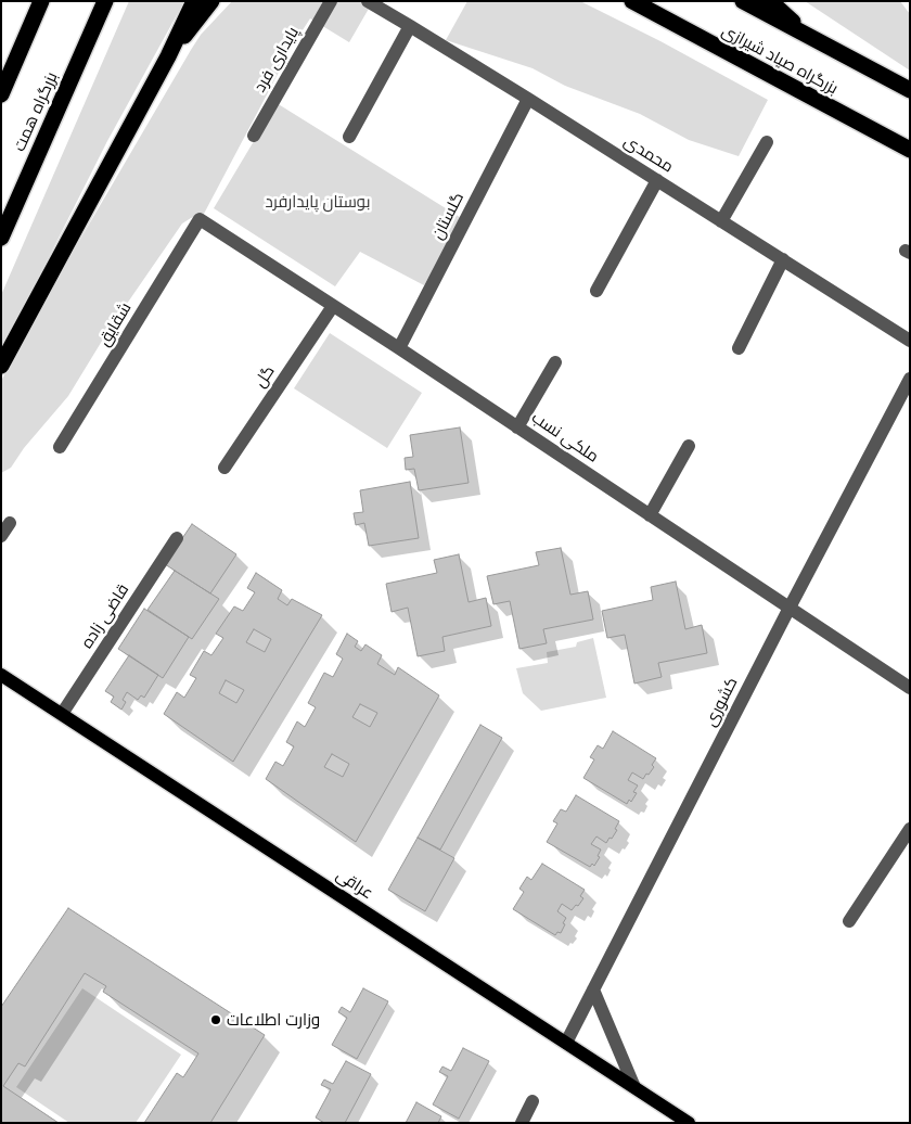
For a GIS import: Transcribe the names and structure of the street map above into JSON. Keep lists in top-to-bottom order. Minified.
{"streets":{"highway":["بزرگراه صیاد شیرازی","بزرگراه همت"],"main road":["عراقی"],"street":["پایداری فرد","محمدی","گلستان","شقایق","گل","ملکی نسب","قاضی زاده","کشوری"]},"crossings":[["محمدی","گلستان"],["گلستان","ملکی نسب"],["شقایق","ملکی نسب"],["گل","ملکی نسب"],["ملکی نسب","کشوری"],["قاضی زاده","عراقی"],["کشوری","عراقی"]],"parks":["بوستان پایدارفرد"],"places":["وزارت اطلاعات"]}
